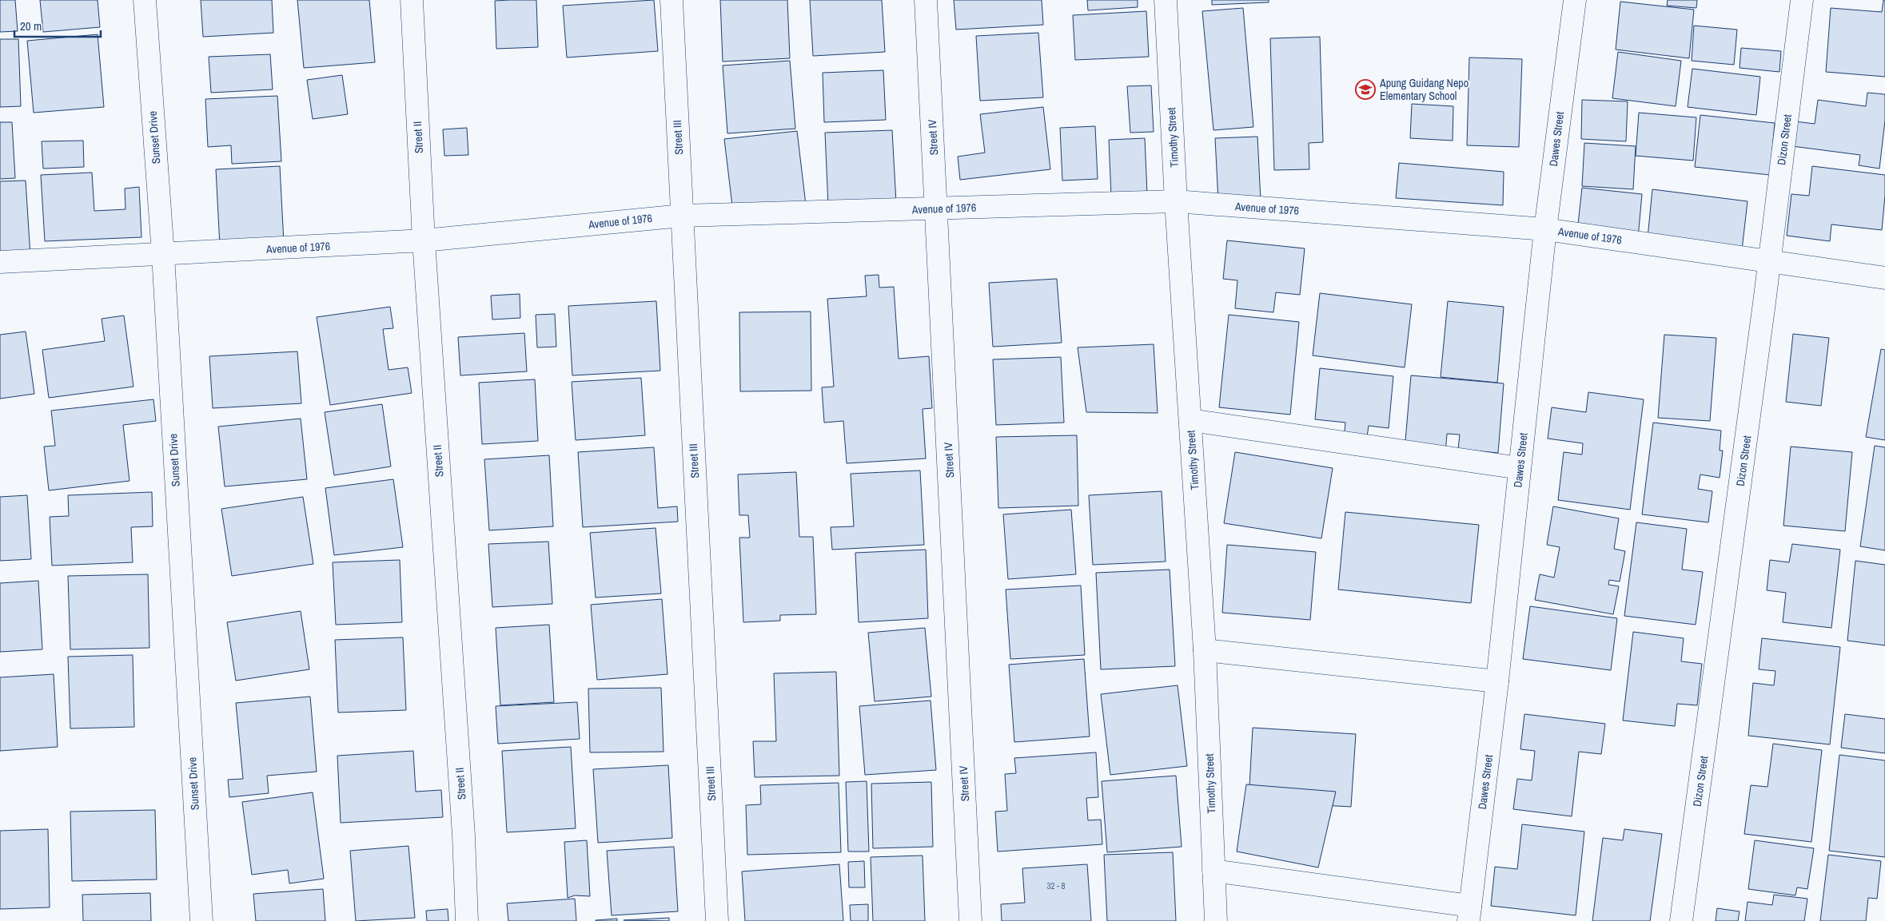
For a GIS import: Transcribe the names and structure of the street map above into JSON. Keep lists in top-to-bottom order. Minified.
{"streets":{"street":["Sunset Drive","Street II","Street III","Street IV","Timothy Street","Dawes Street","Dizon Street","Avenue of 1976"]},"crossings":[["Sunset Drive","Avenue of 1976"],["Street II","Avenue of 1976"],["Street III","Avenue of 1976"],["Street IV","Avenue of 1976"],["Timothy Street","Avenue of 1976"],["Dawes Street","Avenue of 1976"],["Dizon Street","Avenue of 1976"]],"places":{"school or university":["Apung Guidang Nepo Elementary School"]},"house_numbers":["32 - 8"],"scale_bar":"20 m"}
